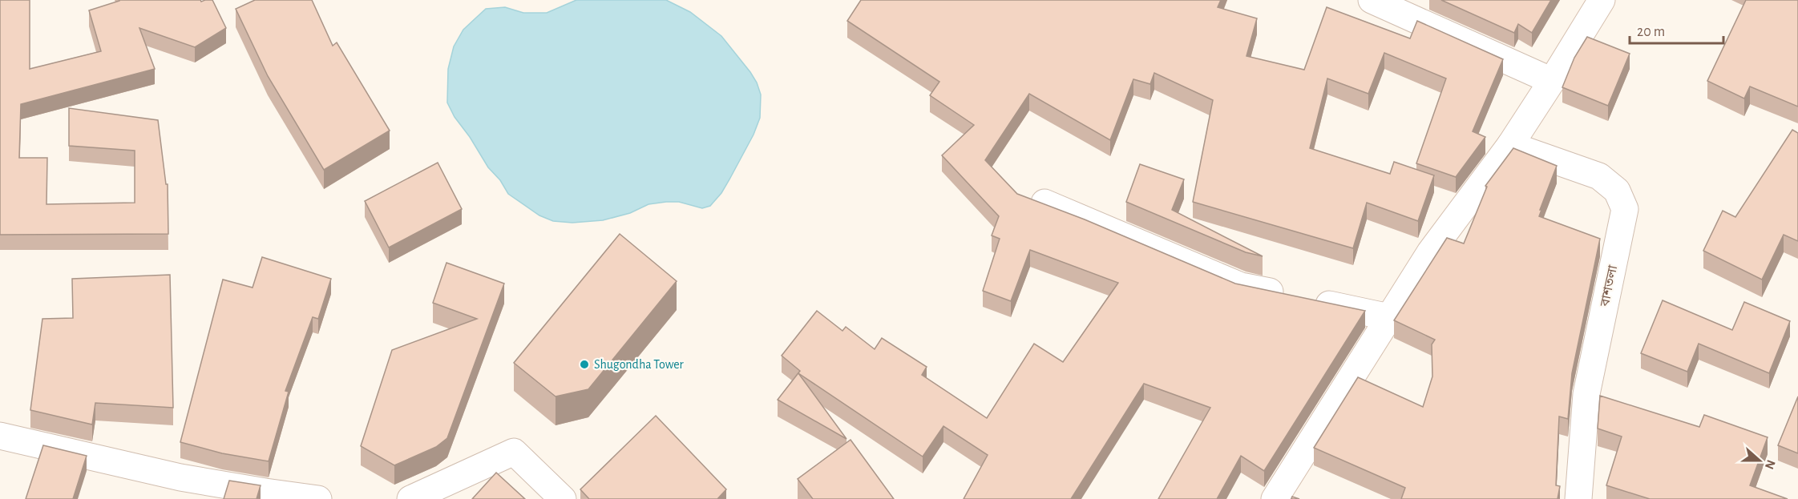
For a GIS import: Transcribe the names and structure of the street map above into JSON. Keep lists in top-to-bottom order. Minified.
{"streets":{"street":["বাশতলা"]},"places":["Shugondha Tower"],"scale_bar":"20 m","north":"right"}
